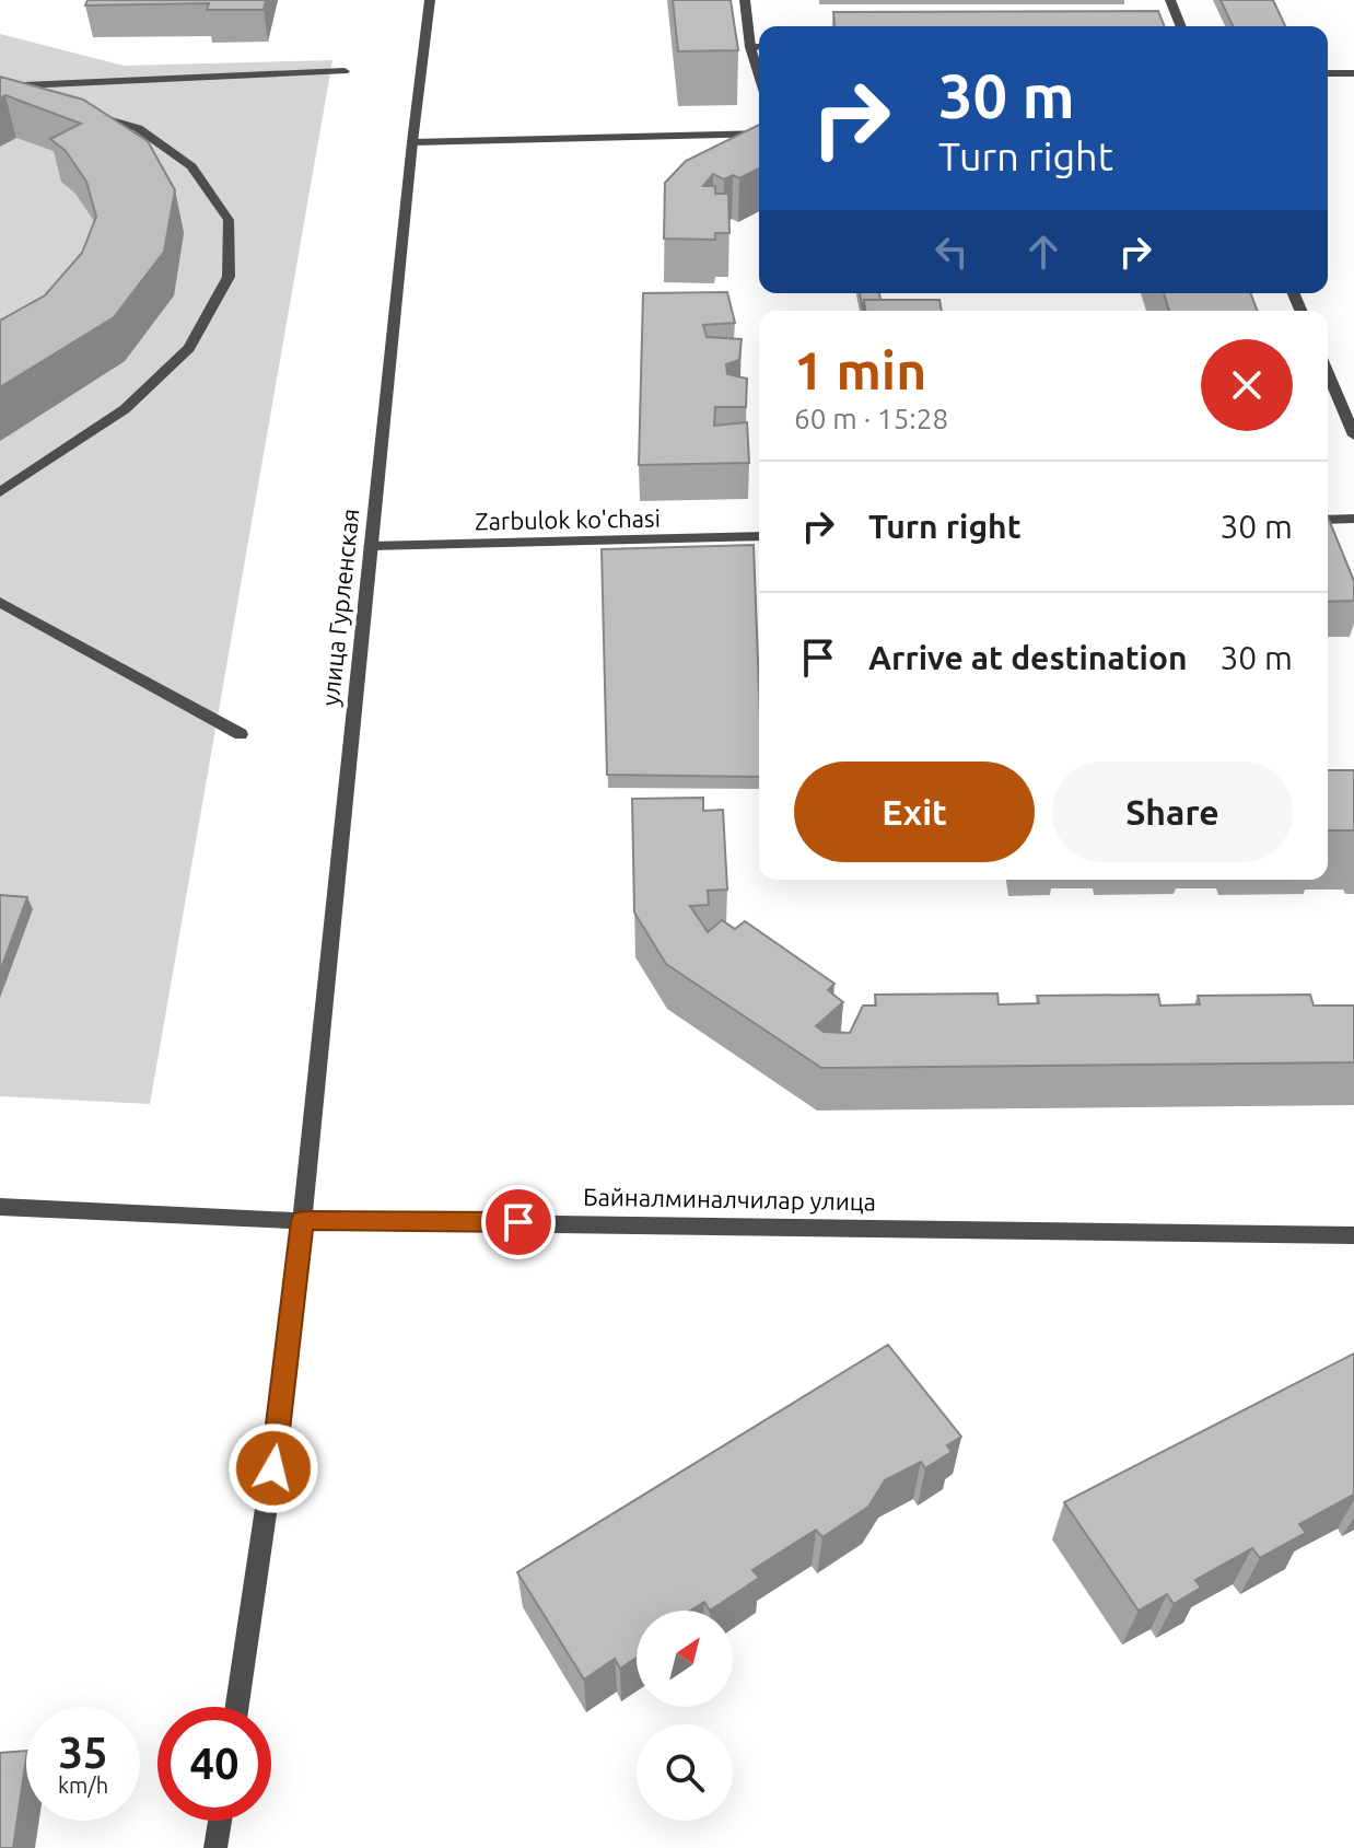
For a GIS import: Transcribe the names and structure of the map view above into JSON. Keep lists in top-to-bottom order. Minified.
{"streets":{"street":["Zarbulok ko'chasi","улица Гурленская","Байналминалчилар улица"]},"crossings":[["Zarbulok ko'chasi","улица Гурленская"],["улица Гурленская","Байналминалчилар улица"]],"north":"top right","page":{"turn":["30 m","Turn right"],"heading":["1 min","60 m · 15:28"],"list":[{"name":"Turn right","value":"30 m"},{"name":"Arrive at destination","value":"30 m"}],"buttons":["Exit","Share"],"speed":"35 km/h","limit":"40"}}
